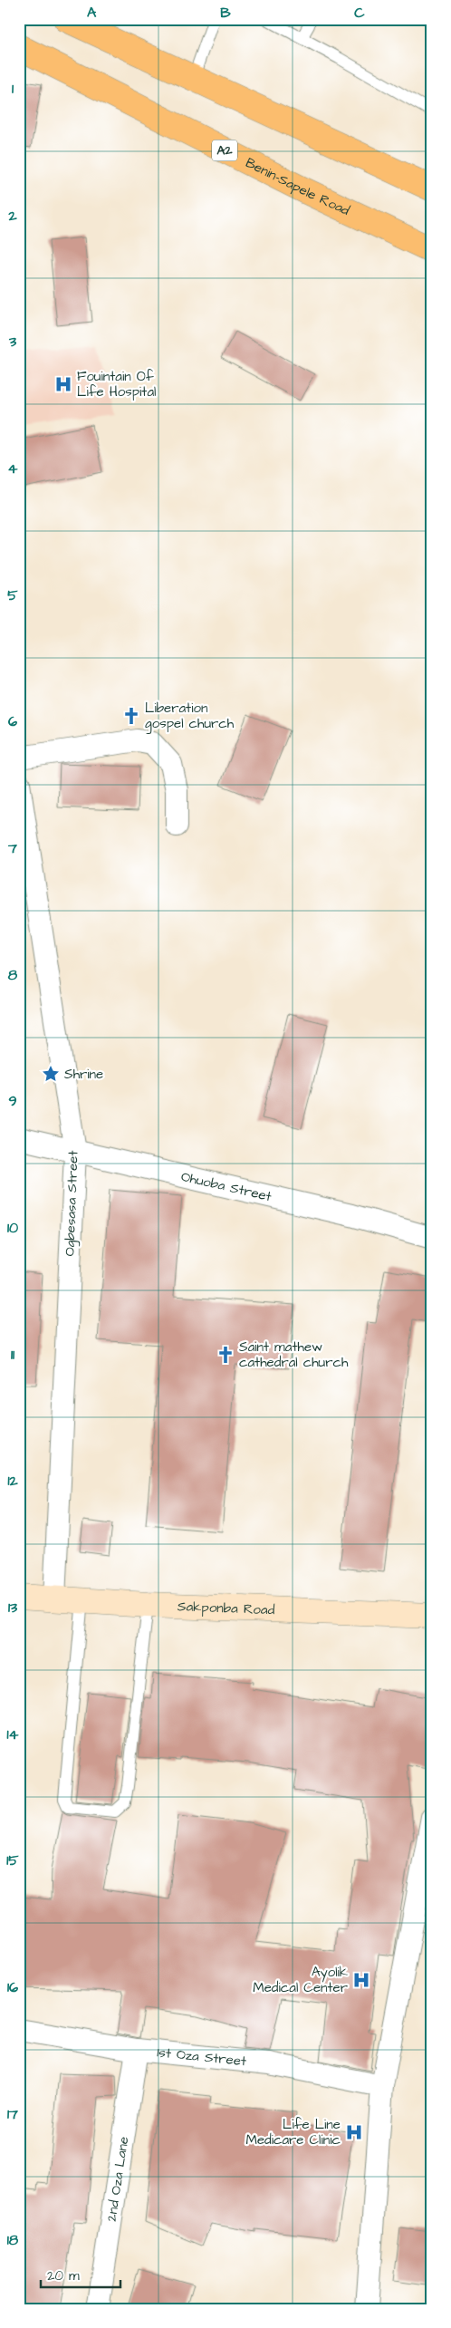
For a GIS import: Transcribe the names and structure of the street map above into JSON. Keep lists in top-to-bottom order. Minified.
{"streets":{"highway":["A2","Benin-Sapele Road"],"main road":["Sakponba Road"],"street":["Ohuoba Street","Ogbesasa Street","1st Oza Street","2nd Oza Lane"]},"crossings":[["Ohuoba Street","Ogbesasa Street"],["Ogbesasa Street","Sakponba Road"],["1st Oza Street","2nd Oza Lane"]],"places":{"hospital":["Fouintain Of Life Hospital","Ayolik Medical Center","Life Line Medicare Clinic"],"church":["Liberation gospel church","Saint mathew cathedral church"],"place":["Shrine"]},"scale_bar":"20 m","grid":{"columns":["A","B","C"],"rows":["1","2","3","4","5","6","7","8","9","10","11","12","13","14","15","16","17","18"]}}
